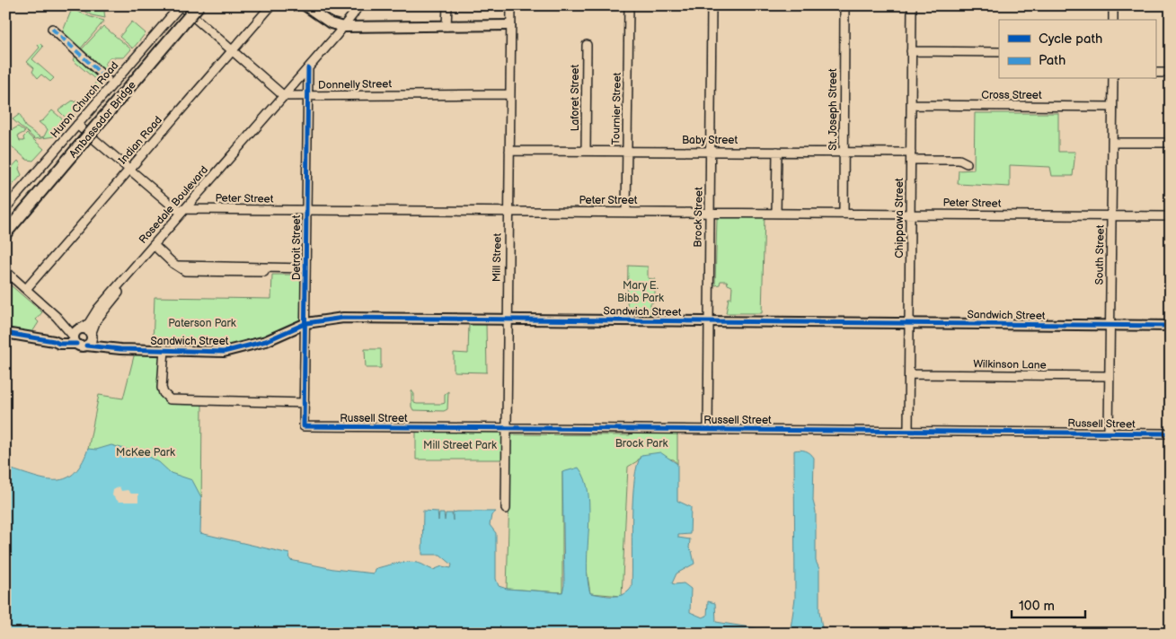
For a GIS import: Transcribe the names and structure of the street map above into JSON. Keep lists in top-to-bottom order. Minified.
{"streets":{"highway":["Ambassador Bridge"],"main road":["Sandwich Street"],"street":["Donnelly Street","Cross Street","Laforet Street","Huron Church Road","Tournier Street","St. Joseph Street","Indian Road","Baby Street","Peter Street","Rosedale Boulevard","Brock Street","Chippawa Street","Detroit Street","South Street","Mill Street","Wilkinson Lane","Russell Street"]},"crossings":[["Donnelly Street","Rosedale Boulevard"],["Donnelly Street","Detroit Street"],["Donnelly Street","Mill Street"],["Cross Street","Chippawa Street"],["Cross Street","South Street"],["Laforet Street","Baby Street"],["Huron Church Road","Peter Street"],["Tournier Street","Baby Street"],["Tournier Street","Peter Street"],["St. Joseph Street","Baby Street"],["St. Joseph Street","Peter Street"],["Indian Road","Peter Street"],["Baby Street","Brock Street"],["Baby Street","Chippawa Street"],["Baby Street","Mill Street"],["Peter Street","Rosedale Boulevard"],["Peter Street","Brock Street"],["Peter Street","Chippawa Street"],["Peter Street","Detroit Street"],["Peter Street","South Street"],["Peter Street","Mill Street"],["Rosedale Boulevard","Detroit Street"],["Brock Street","Sandwich Street"],["Brock Street","Russell Street"],["Chippawa Street","Sandwich Street"],["Chippawa Street","Wilkinson Lane"],["Chippawa Street","Russell Street"],["Detroit Street","Sandwich Street"],["Detroit Street","Russell Street"],["South Street","Sandwich Street"],["South Street","Wilkinson Lane"],["South Street","Russell Street"],["Mill Street","Sandwich Street"],["Mill Street","Russell Street"]],"parks":["Mary E. Bibb Park","Paterson Park","Brock Park","Mill Street Park","McKee Park"],"legend":["Cycle path","Path"],"scale_bar":"100 m"}
